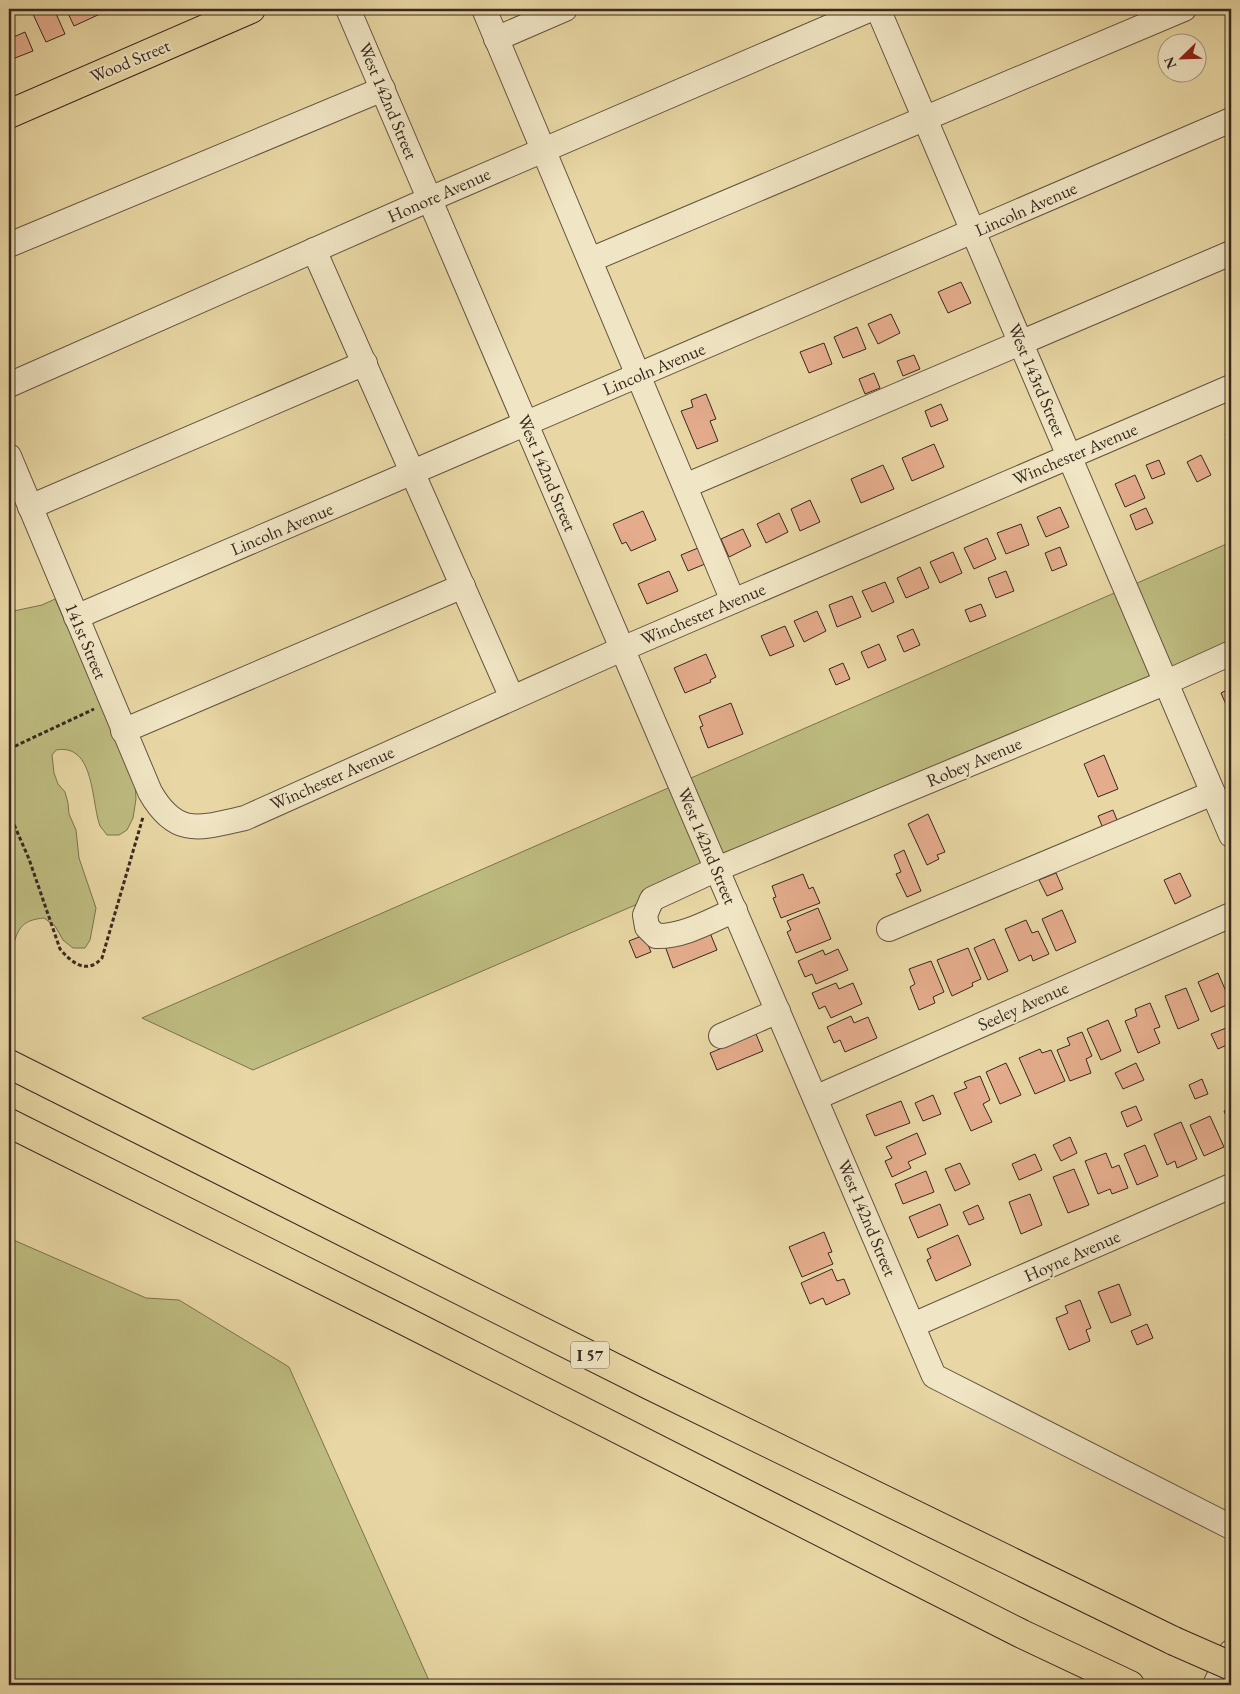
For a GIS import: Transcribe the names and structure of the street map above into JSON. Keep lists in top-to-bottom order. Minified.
{"streets":{"main road":["Wood Street","I 57"],"street":["West 142nd Street","Honore Avenue","Lincoln Avenue","West 143rd Street","Winchester Avenue","141st Street","Robey Avenue","Seeley Avenue","Hoyne Avenue"]},"crossings":[["West 142nd Street","Honore Avenue"],["West 142nd Street","Lincoln Avenue"],["West 142nd Street","Winchester Avenue"],["West 142nd Street","Robey Avenue"],["West 142nd Street","Seeley Avenue"],["West 142nd Street","Hoyne Avenue"],["Lincoln Avenue","West 143rd Street"],["Lincoln Avenue","141st Street"],["West 143rd Street","Winchester Avenue"],["West 143rd Street","Robey Avenue"],["Winchester Avenue","141st Street"]],"north":"bottom left"}
